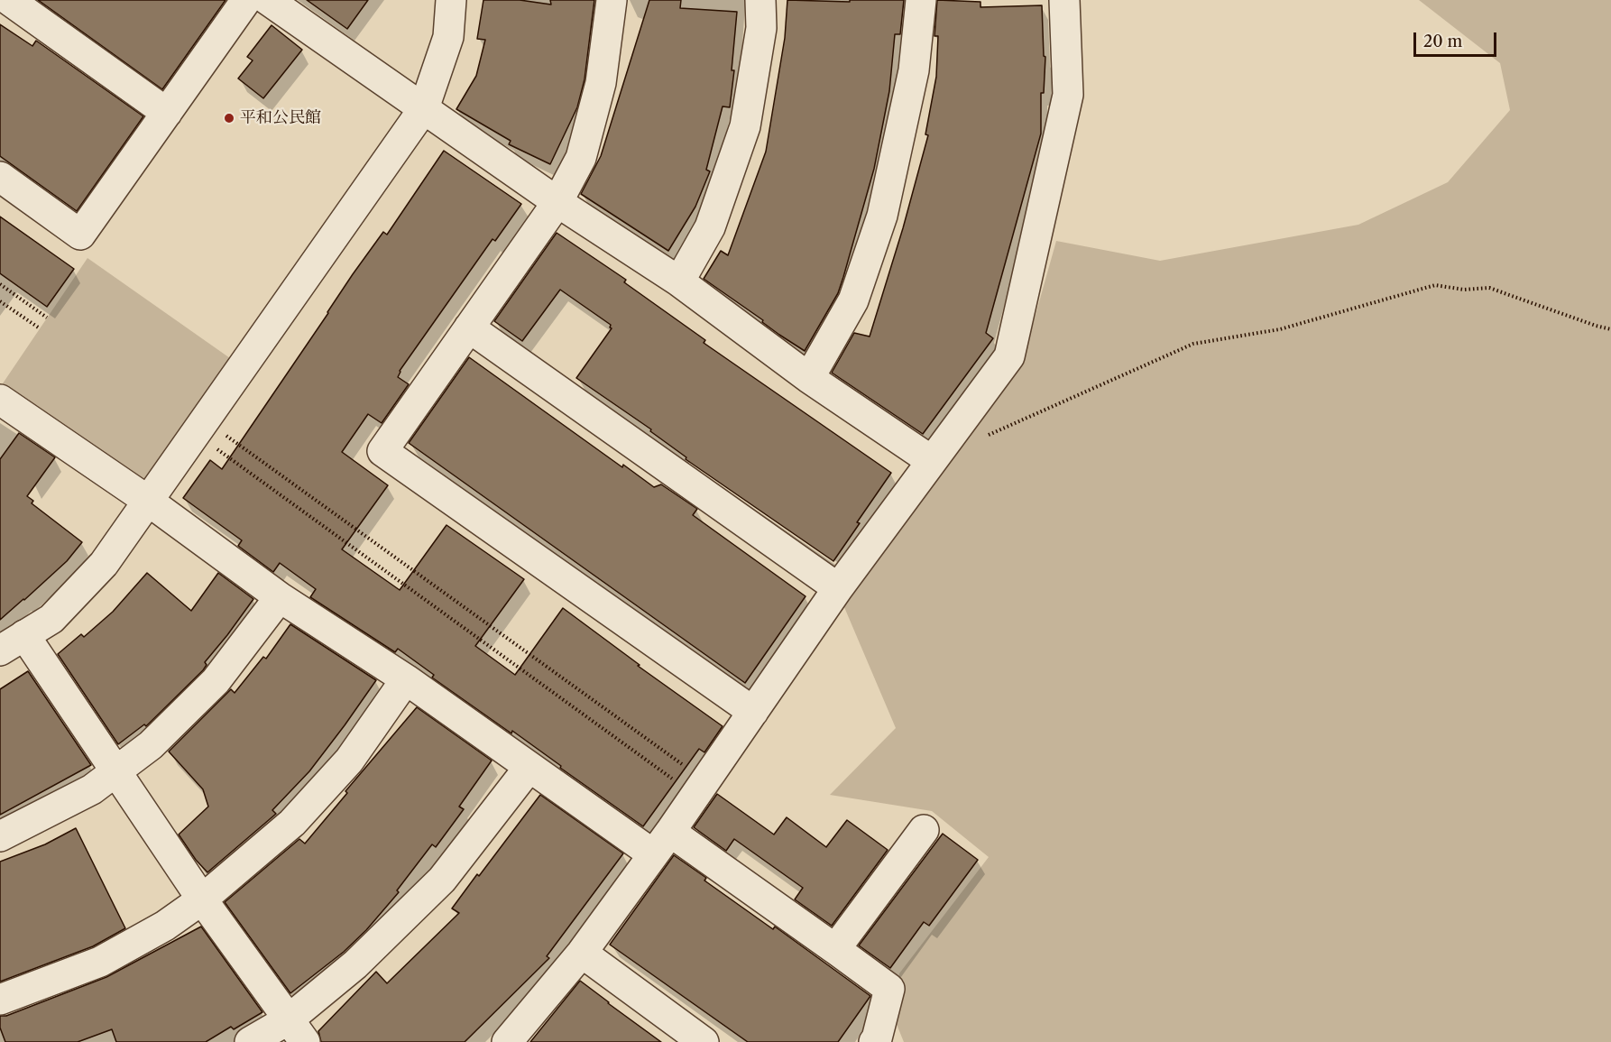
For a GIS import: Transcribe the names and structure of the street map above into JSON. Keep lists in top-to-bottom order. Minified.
{"places":["平和公民館"],"scale_bar":"20 m"}
